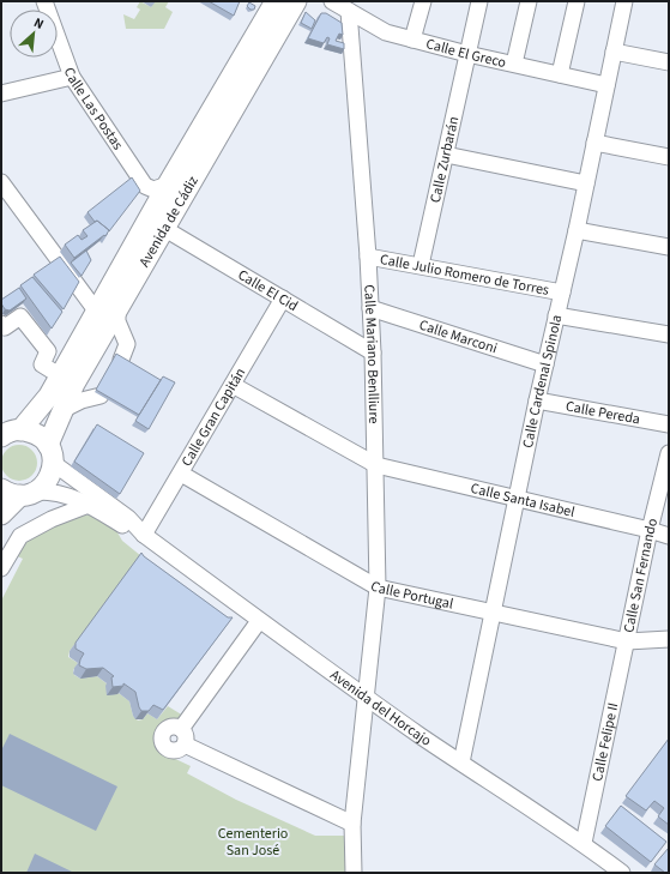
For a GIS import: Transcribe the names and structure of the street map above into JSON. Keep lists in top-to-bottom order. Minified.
{"streets":{"main road":["Avenida de Cádiz"],"street":["Calle El Greco","Calle Las Postas","Calle Zurbarán","Calle Julio Romero de Torres","Calle El Cid","Calle Marconi","Calle Mariano Benlliure","Calle Cardenal Spinola","Calle Pereda","Calle Gran Capitán","Calle Santa Isabel","Calle San Fernando","Calle Portugal","Avenida del Horcajo","Calle Felipe II"]},"crossings":[["Calle El Greco","Calle Zurbarán"],["Calle El Greco","Calle Mariano Benlliure"],["Calle El Greco","Calle Cardenal Spinola"],["Calle Las Postas","Avenida de Cádiz"],["Calle Zurbarán","Calle Julio Romero de Torres"],["Avenida de Cádiz","Calle El Cid"],["Avenida de Cádiz","Avenida del Horcajo"],["Calle Julio Romero de Torres","Calle Mariano Benlliure"],["Calle Julio Romero de Torres","Calle Cardenal Spinola"],["Calle El Cid","Calle Mariano Benlliure"],["Calle El Cid","Calle Gran Capitán"],["Calle Marconi","Calle Mariano Benlliure"],["Calle Marconi","Calle Cardenal Spinola"],["Calle Mariano Benlliure","Calle Santa Isabel"],["Calle Mariano Benlliure","Calle Portugal"],["Calle Mariano Benlliure","Avenida del Horcajo"],["Calle Cardenal Spinola","Calle Pereda"],["Calle Cardenal Spinola","Calle Santa Isabel"],["Calle Cardenal Spinola","Calle Portugal"],["Calle Cardenal Spinola","Avenida del Horcajo"],["Calle Gran Capitán","Calle Santa Isabel"],["Calle Gran Capitán","Calle Portugal"],["Calle Gran Capitán","Avenida del Horcajo"],["Calle Santa Isabel","Calle San Fernando"],["Calle San Fernando","Calle Portugal"],["Calle San Fernando","Calle Felipe II"],["Calle Portugal","Calle Felipe II"],["Avenida del Horcajo","Calle Felipe II"]],"parks":["Cementerio San José"],"north":"top right"}
